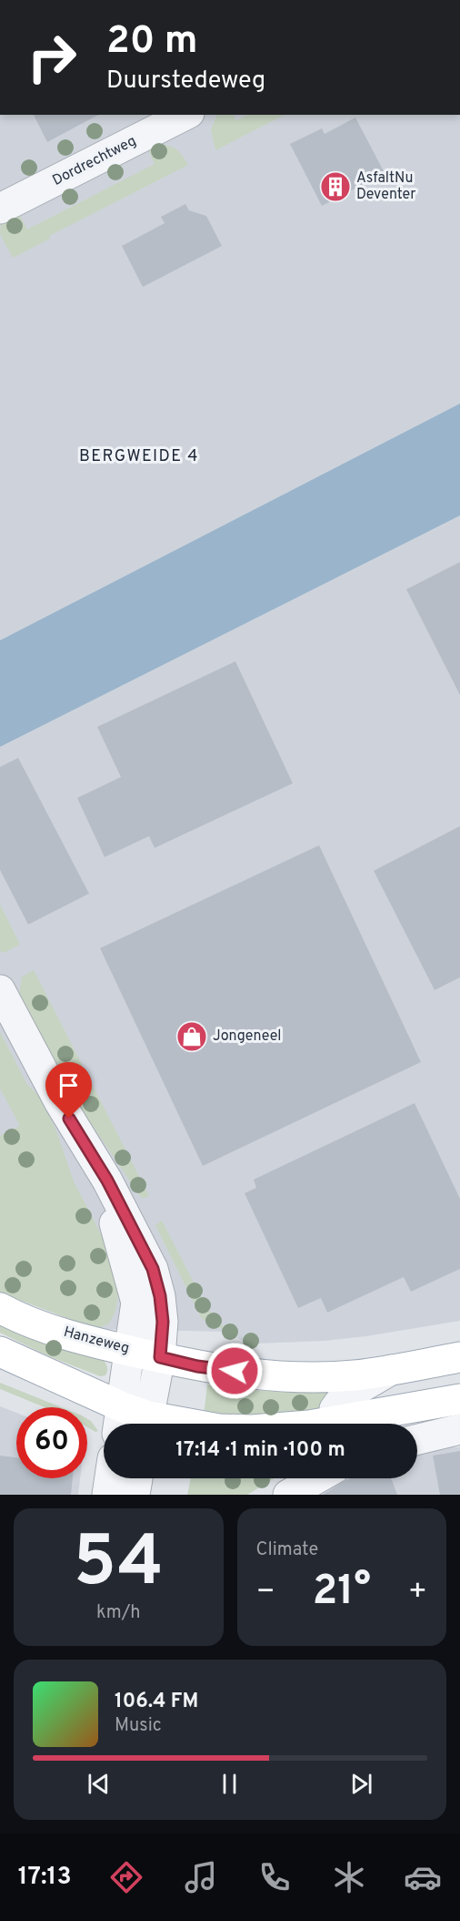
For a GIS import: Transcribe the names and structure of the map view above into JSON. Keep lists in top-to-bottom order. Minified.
{"streets":{"main road":["Hanzeweg"],"street":["Dordrechtweg"]},"districts":["BERGWEIDE 4"],"places":{"building":["AsfaltNu Deventer"],"shop":["Jongeneel"]},"page":{"turn":["20 m","Duurstedeweg"],"limit":"60","trip":"17:14 · 1 min · 100 m","tile":[["54","km/h"],"Climate"],"heat":["−","21°","+"],"song":["106.4 FM","Music"],"tabs":"17:13"}}
